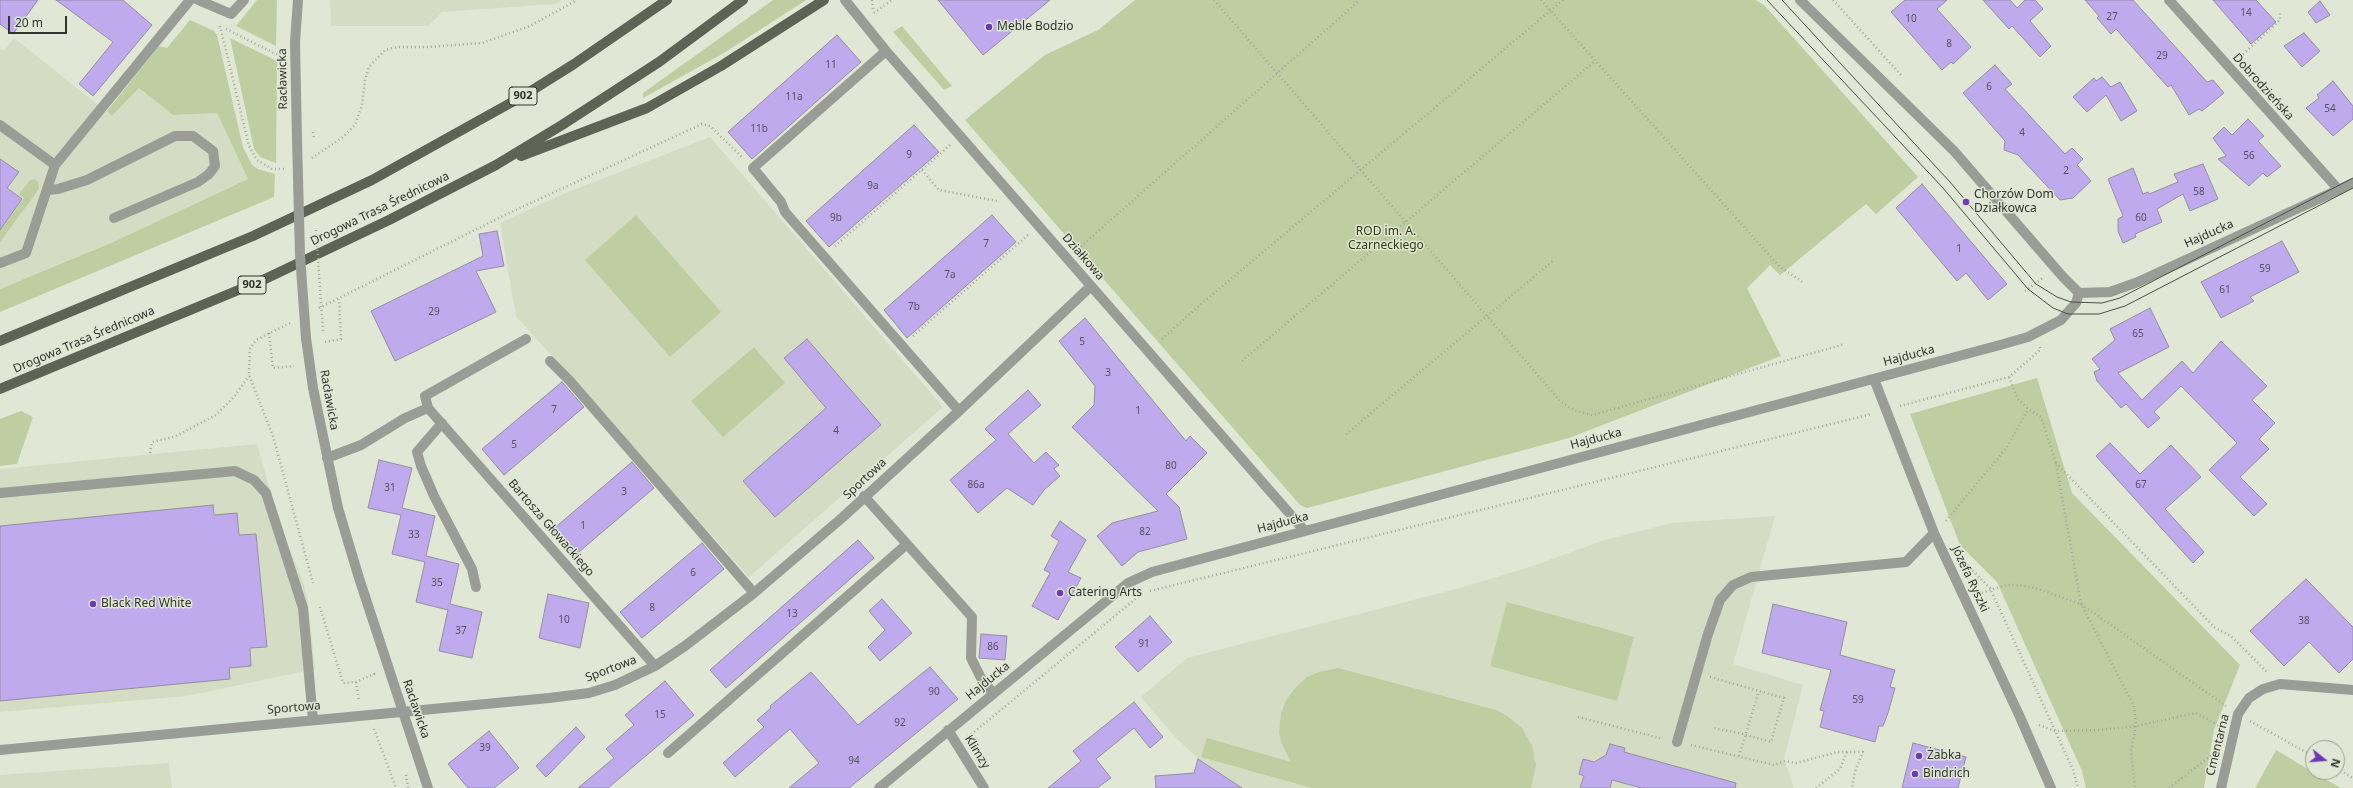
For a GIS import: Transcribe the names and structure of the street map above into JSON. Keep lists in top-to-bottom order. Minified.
{"streets":{"main road":["902","Drogowa Trasa Średnicowa"],"street":["Racławicka","Dobrodzieńska","Hajducka","Działkowa","Sportowa","Bartosza Głowackiego","Józefa Ryszki","Cmentarna","Klimzy"]},"crossings":[["Racławicka","Sportowa"],["Dobrodzieńska","Hajducka"],["Hajducka","Działkowa"],["Hajducka","Józefa Ryszki"],["Hajducka","Klimzy"],["Działkowa","Sportowa"],["Sportowa","Bartosza Głowackiego"]],"parks":["ROD im. A. Czarneckiego"],"places":["Meble Bodzio","Chorzów Dom Działkowca","Catering Arts","Black Red White","Żabka","Bindrich"],"house_numbers":["14","27","10","8","29","11","6","11a","54","11b","4","9","56","2","9a","58","9b","60","7","1","59","7a","61","7b","29","65","5","3","7","1","4","5","80","86a","67","31","3","1","82","33","6","35","8","13","10","38","37","91","86","90","59","15","92","39","94"],"scale_bar":"20 m","north":"right"}
